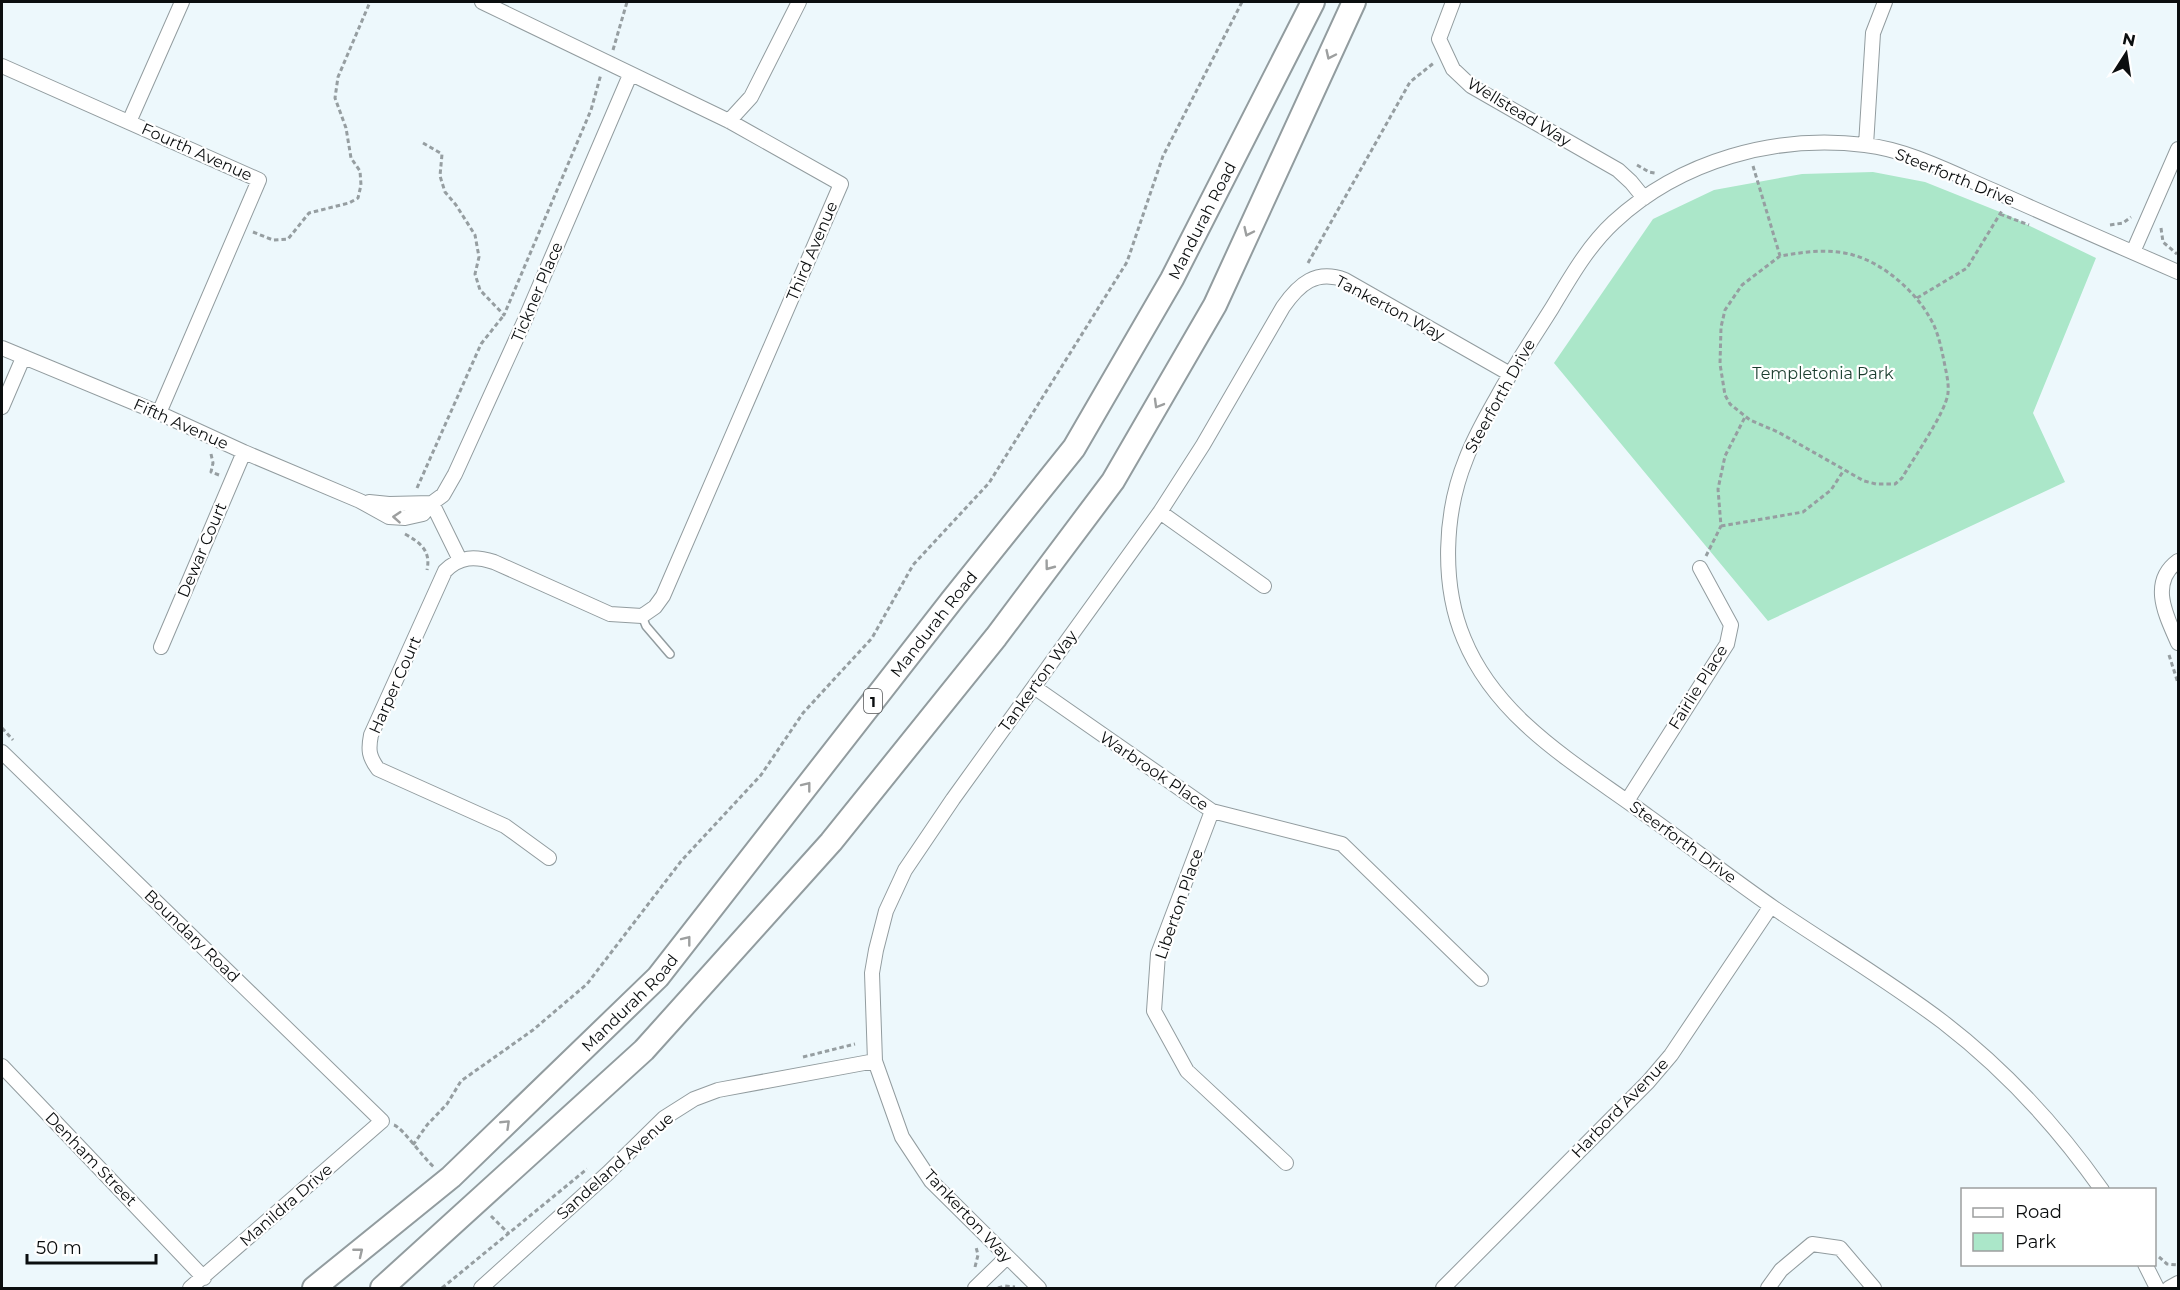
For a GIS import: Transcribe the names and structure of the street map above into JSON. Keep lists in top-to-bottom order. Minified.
{"streets":{"highway":["Mandurah Road","1"],"street":["Wellstead Way","Fourth Avenue","Steerforth Drive","Third Avenue","Tickner Place","Tankerton Way","Fifth Avenue","Dewar Court","Harper Court","Fairlie Place","Warbrook Place","Liberton Place","Boundary Road","Harbord Avenue","Denham Street","Sandeland Avenue","Manildra Drive"]},"crossings":[["Wellstead Way","Steerforth Drive"],["Fourth Avenue","Fifth Avenue"],["Steerforth Drive","Tankerton Way"],["Steerforth Drive","Fairlie Place"],["Steerforth Drive","Harbord Avenue"],["Third Avenue","Tickner Place"],["Tickner Place","Fifth Avenue"],["Tankerton Way","Warbrook Place"],["Tankerton Way","Sandeland Avenue"],["Fifth Avenue","Dewar Court"],["Warbrook Place","Liberton Place"],["Boundary Road","Manildra Drive"],["Denham Street","Manildra Drive"]],"parks":["Templetonia Park"],"legend":["Road","Park"],"scale_bar":"50 m","north":"top"}
